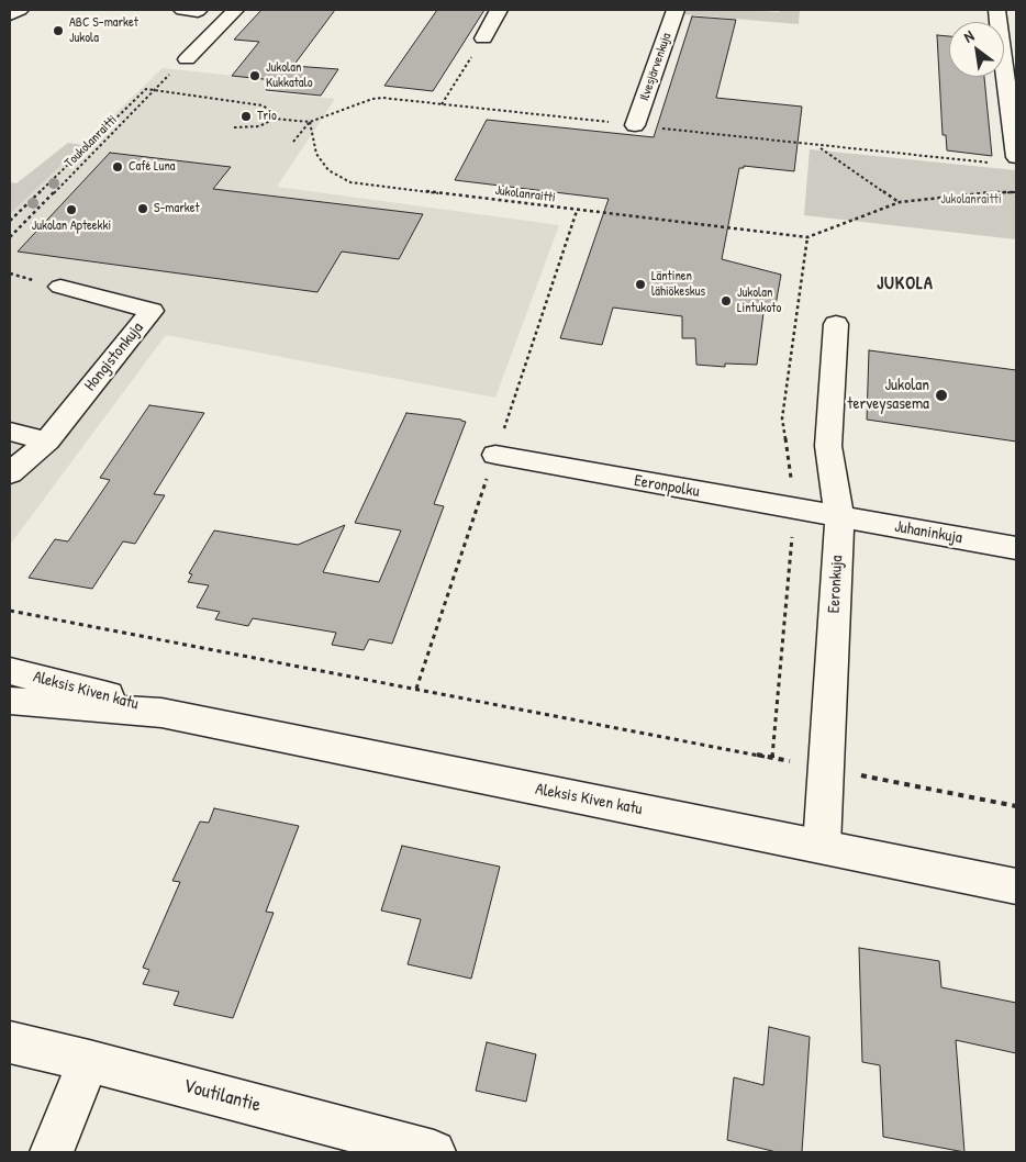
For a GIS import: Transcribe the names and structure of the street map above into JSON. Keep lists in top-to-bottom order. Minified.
{"streets":{"street":["Ilvesjärvenkuja","Hongistonkuja","Eeronpolku","Juhaninkuja","Eeronkuja","Aleksis Kiven katu","Voutilantie"],"path":["Toukolanraitti","Jukolanraitti"]},"crossings":[["Eeronpolku","Juhaninkuja"],["Eeronpolku","Eeronkuja"],["Juhaninkuja","Eeronkuja"],["Eeronkuja","Aleksis Kiven katu"]],"districts":["JUKOLA"],"parks":["Jukolanraitti"],"places":["ABC S-market Jukola","Jukolan Kukkatalo","Trio","Café Luna","S-market","Jukolan Apteekki","Läntinen lähiökeskus","Jukolan Lintukoto","Jukolan terveysasema"],"north":"top left"}
